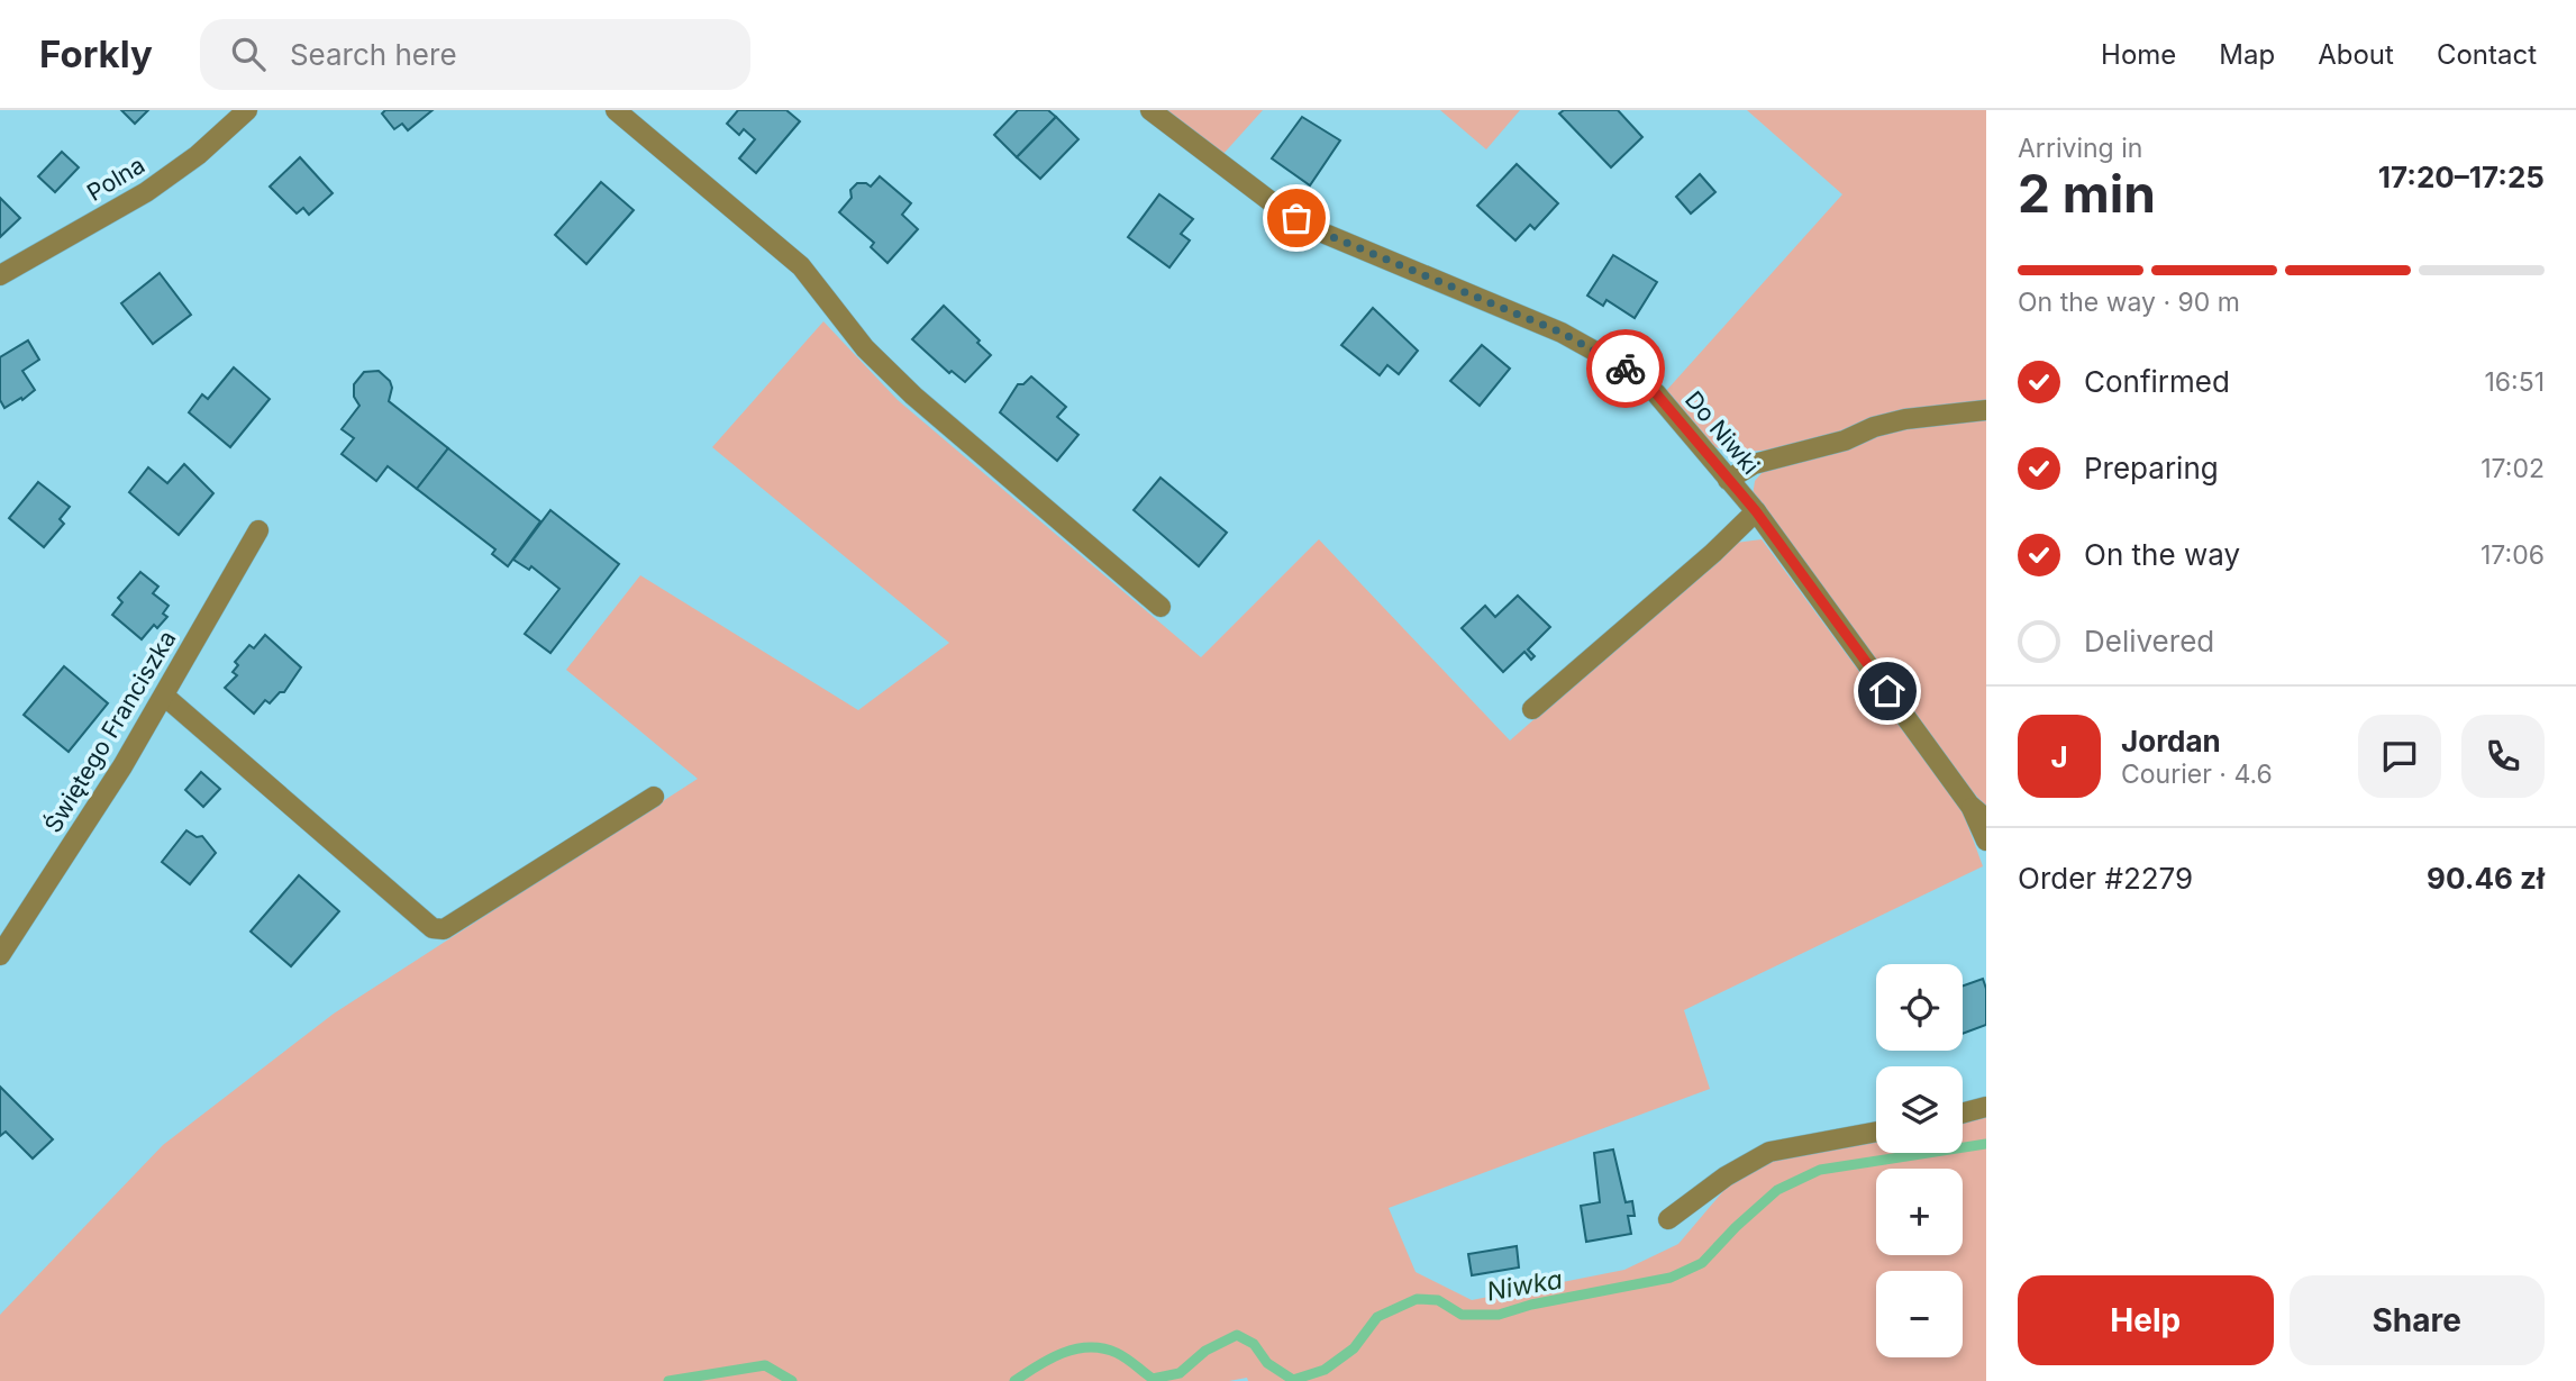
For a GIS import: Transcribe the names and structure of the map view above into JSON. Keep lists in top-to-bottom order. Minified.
{"streets":{"street":["Polna","Do Niwki","Świętego Franciszka"]},"water":["Niwka"],"page":{"header":"Forkly","search":"Search here","nav":["Home","Map","About","Contact"],"heading":["2 min","Arriving in","17:20–17:25"],"panel":["Jordan","Courier · 4.6","Order #2279","90.46 zł"],"bar":"On the way · 90 m","list":[["Confirmed","16:51"],["Preparing","17:02"],["On the way","17:06"],"Delivered"],"round":"J","map_buttons":["+","−"],"buttons":["Help","Share"]}}
